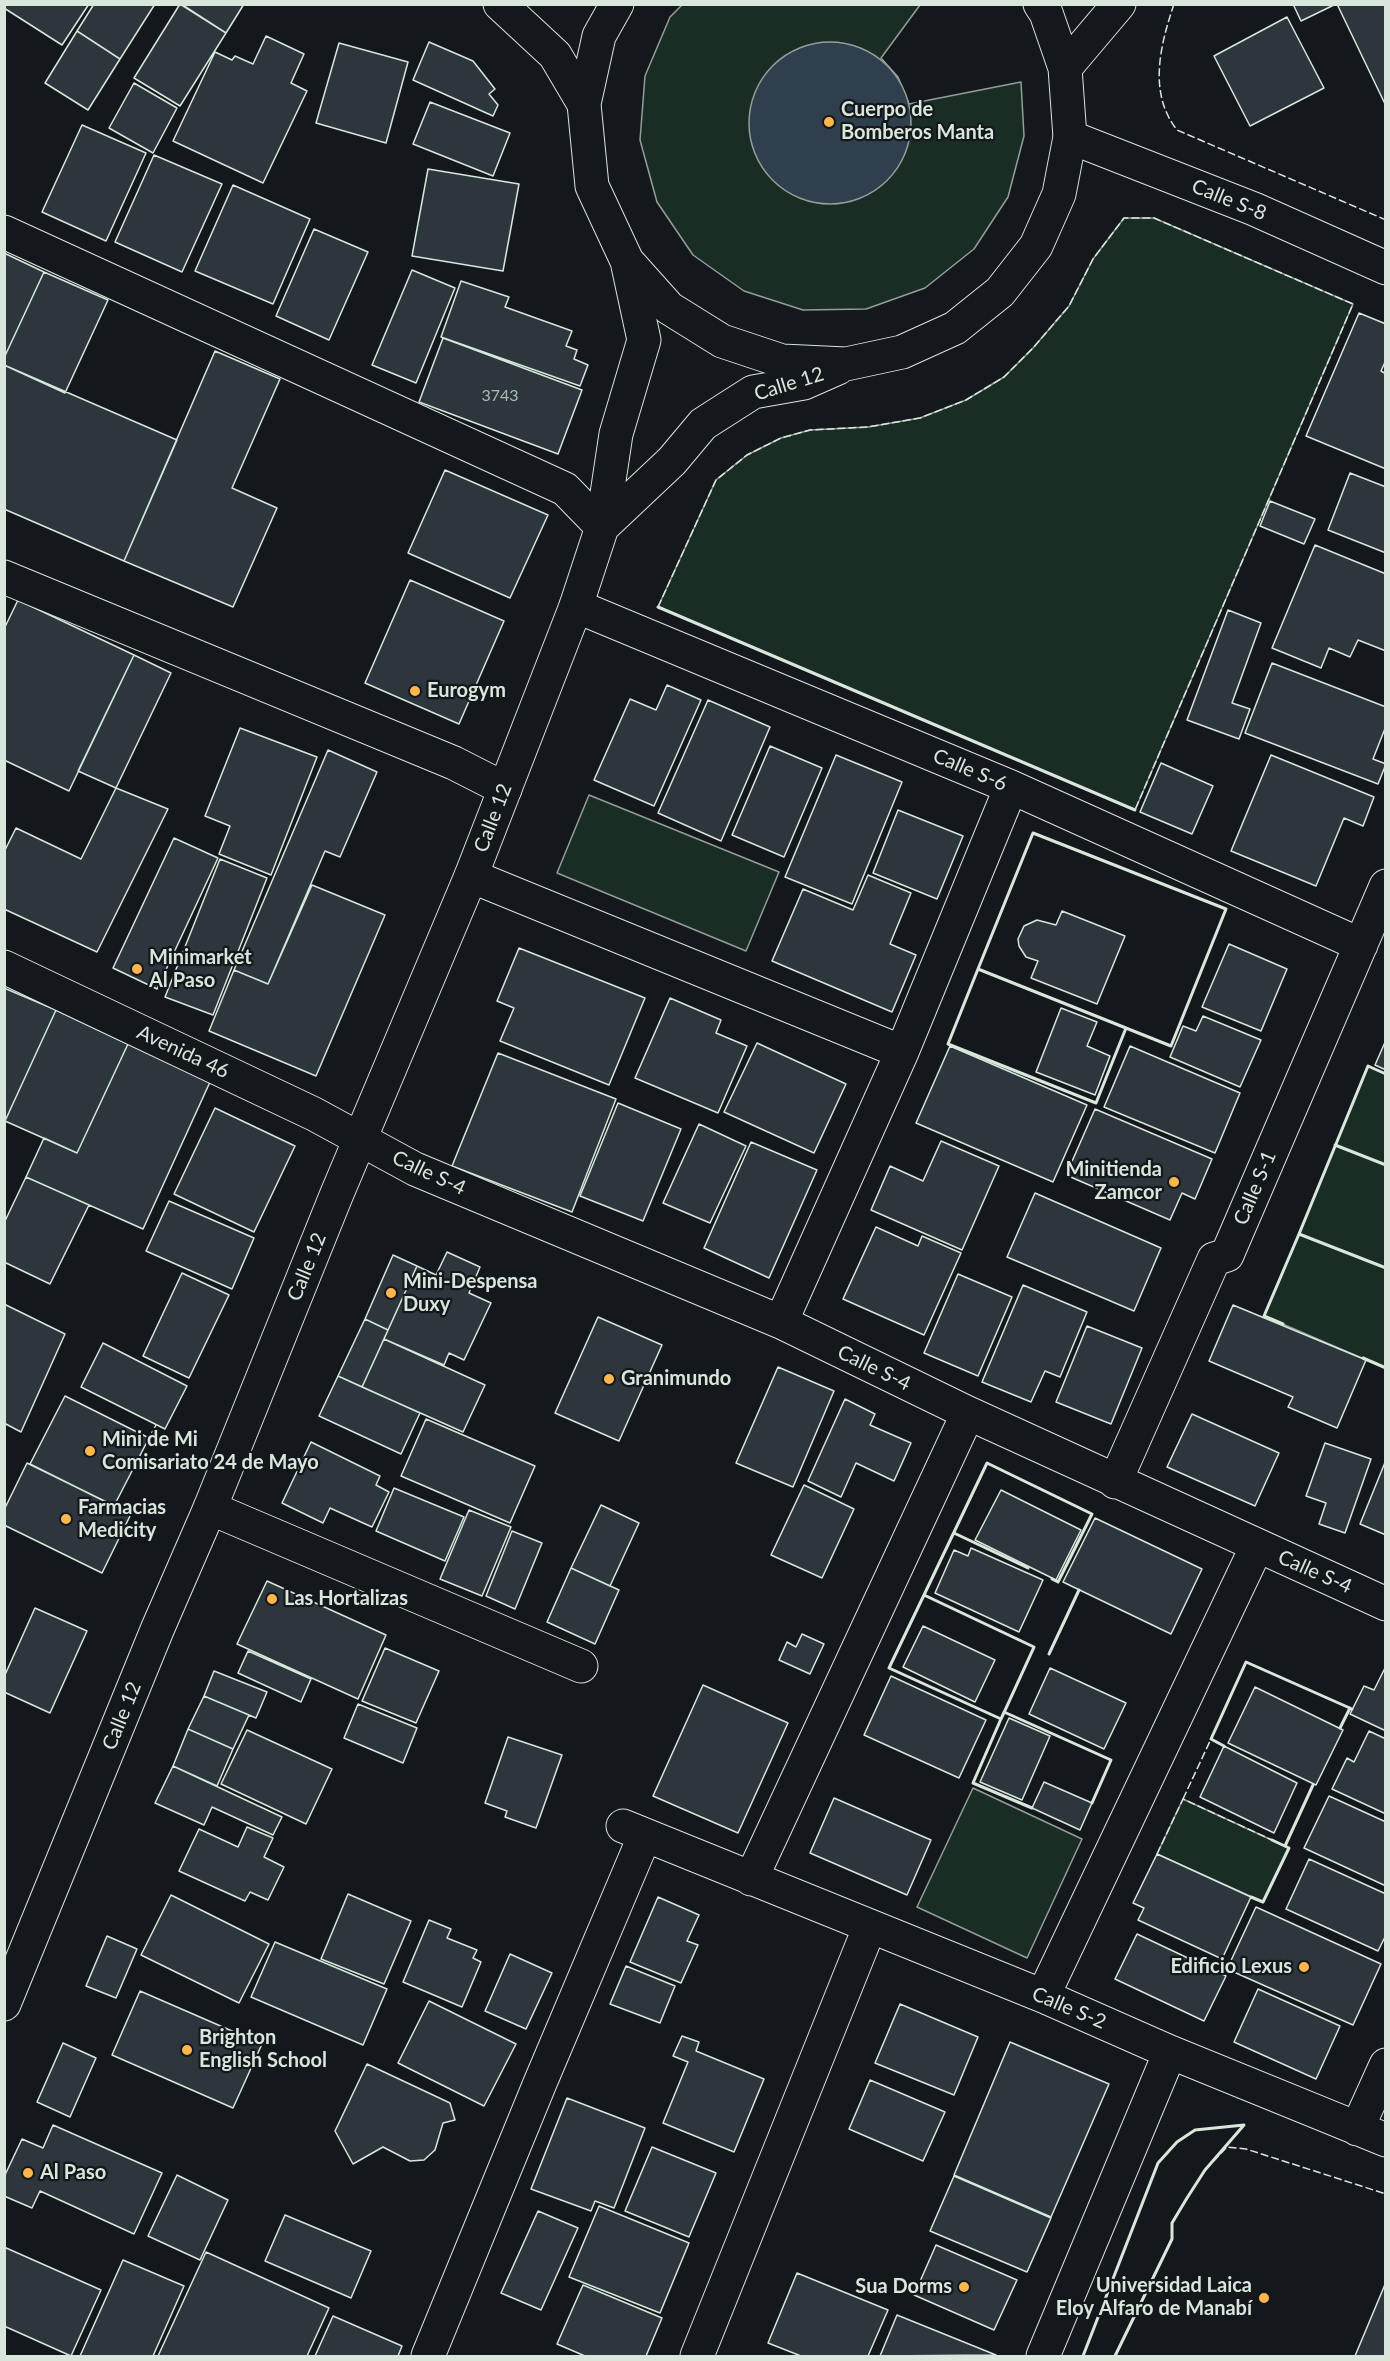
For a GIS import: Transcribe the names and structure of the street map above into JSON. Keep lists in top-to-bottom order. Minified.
{"streets":{"street":["Calle S-8","Calle 12","Calle S-6","Avenida 46","Calle S-4","Calle S-1","Calle S-2"]},"crossings":[["Calle 12","Calle S-6"],["Calle 12","Avenida 46"],["Calle 12","Calle S-4"],["Calle S-6","Calle S-1"],["Avenida 46","Calle S-4"],["Calle S-4","Calle S-1"]],"places":["Cuerpo de Bomberos Manta","Eurogym","Minimarket Al Paso","Minitienda Zamcor","Mini-Despensa Duxy","Granimundo","Mini de Mi Comisariato 24 de Mayo","Farmacias Medicity","Las Hortalizas","Edificio Lexus","Brighton English School","Al Paso","Sua Dorms","Universidad Laica Eloy Alfaro de Manabí"],"house_numbers":["3743"]}
